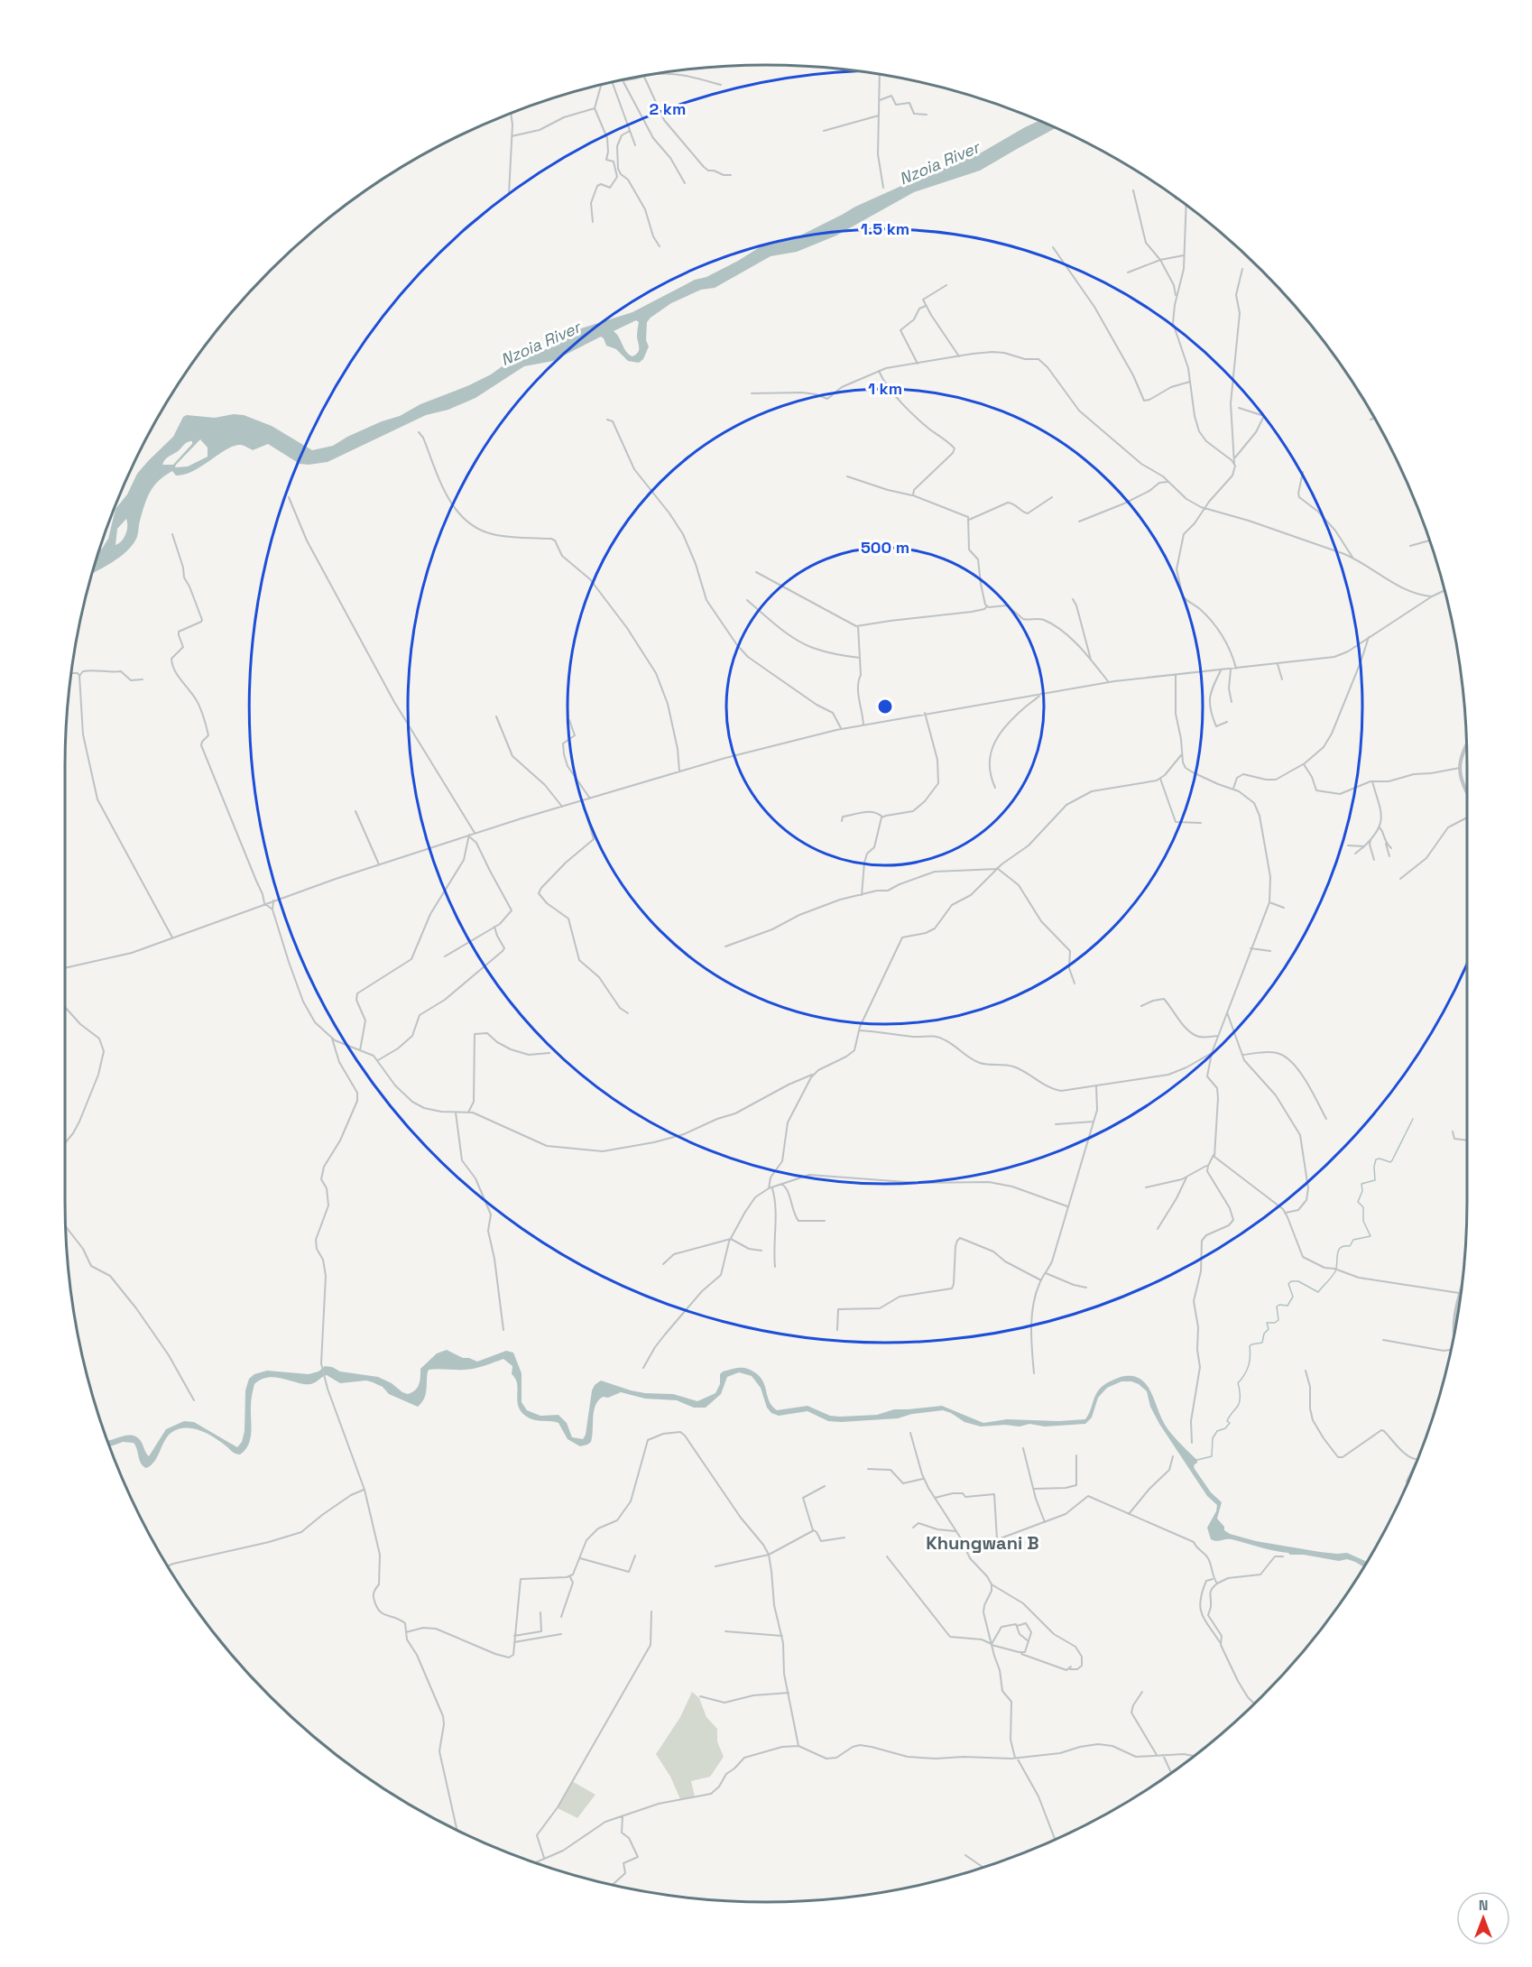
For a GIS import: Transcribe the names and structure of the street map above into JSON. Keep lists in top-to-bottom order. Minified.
{"districts":["Khungwani B"],"water":["Nzoia River"],"north":"top","rings":["2 km","1.5 km","1 km","500 m"]}
